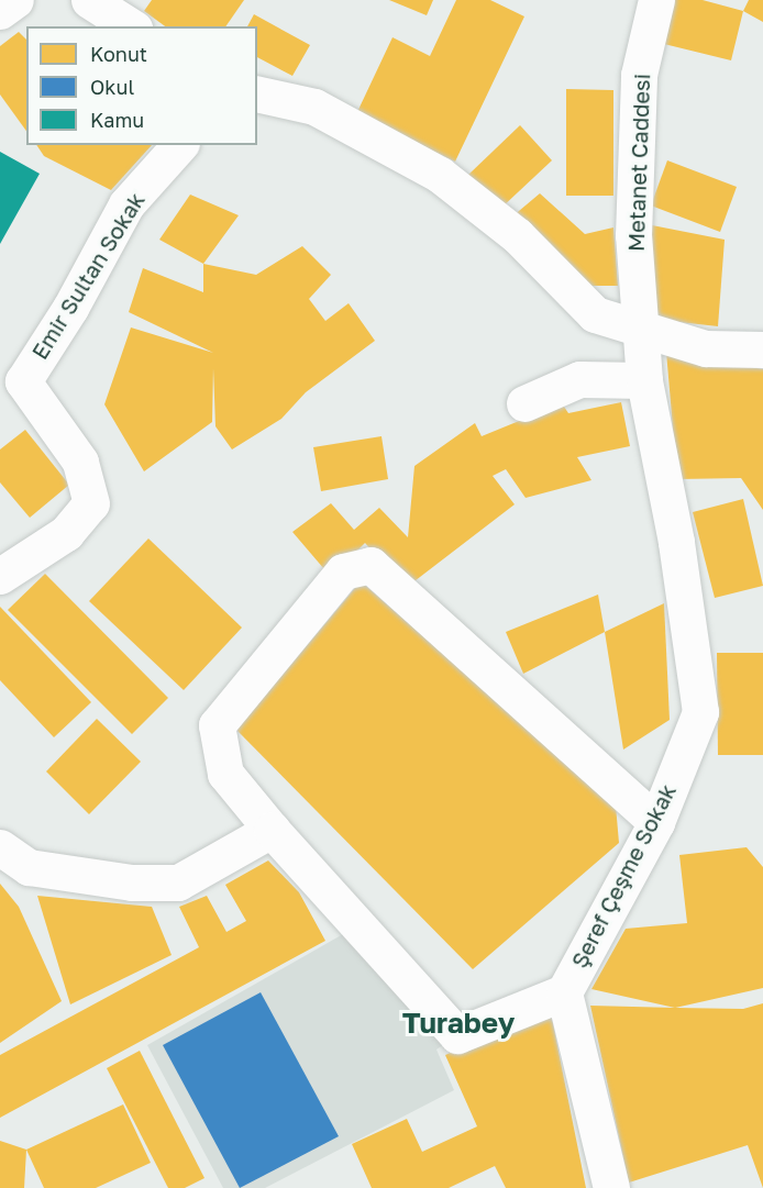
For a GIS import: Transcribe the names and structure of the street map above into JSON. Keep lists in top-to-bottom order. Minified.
{"streets":{"street":["Metanet Caddesi","Emir Sultan Sokak","Şeref Çeşme Sokak"]},"crossings":[["Metanet Caddesi","Şeref Çeşme Sokak"]],"districts":["Turabey"],"legend":["Konut","Okul","Kamu"]}
